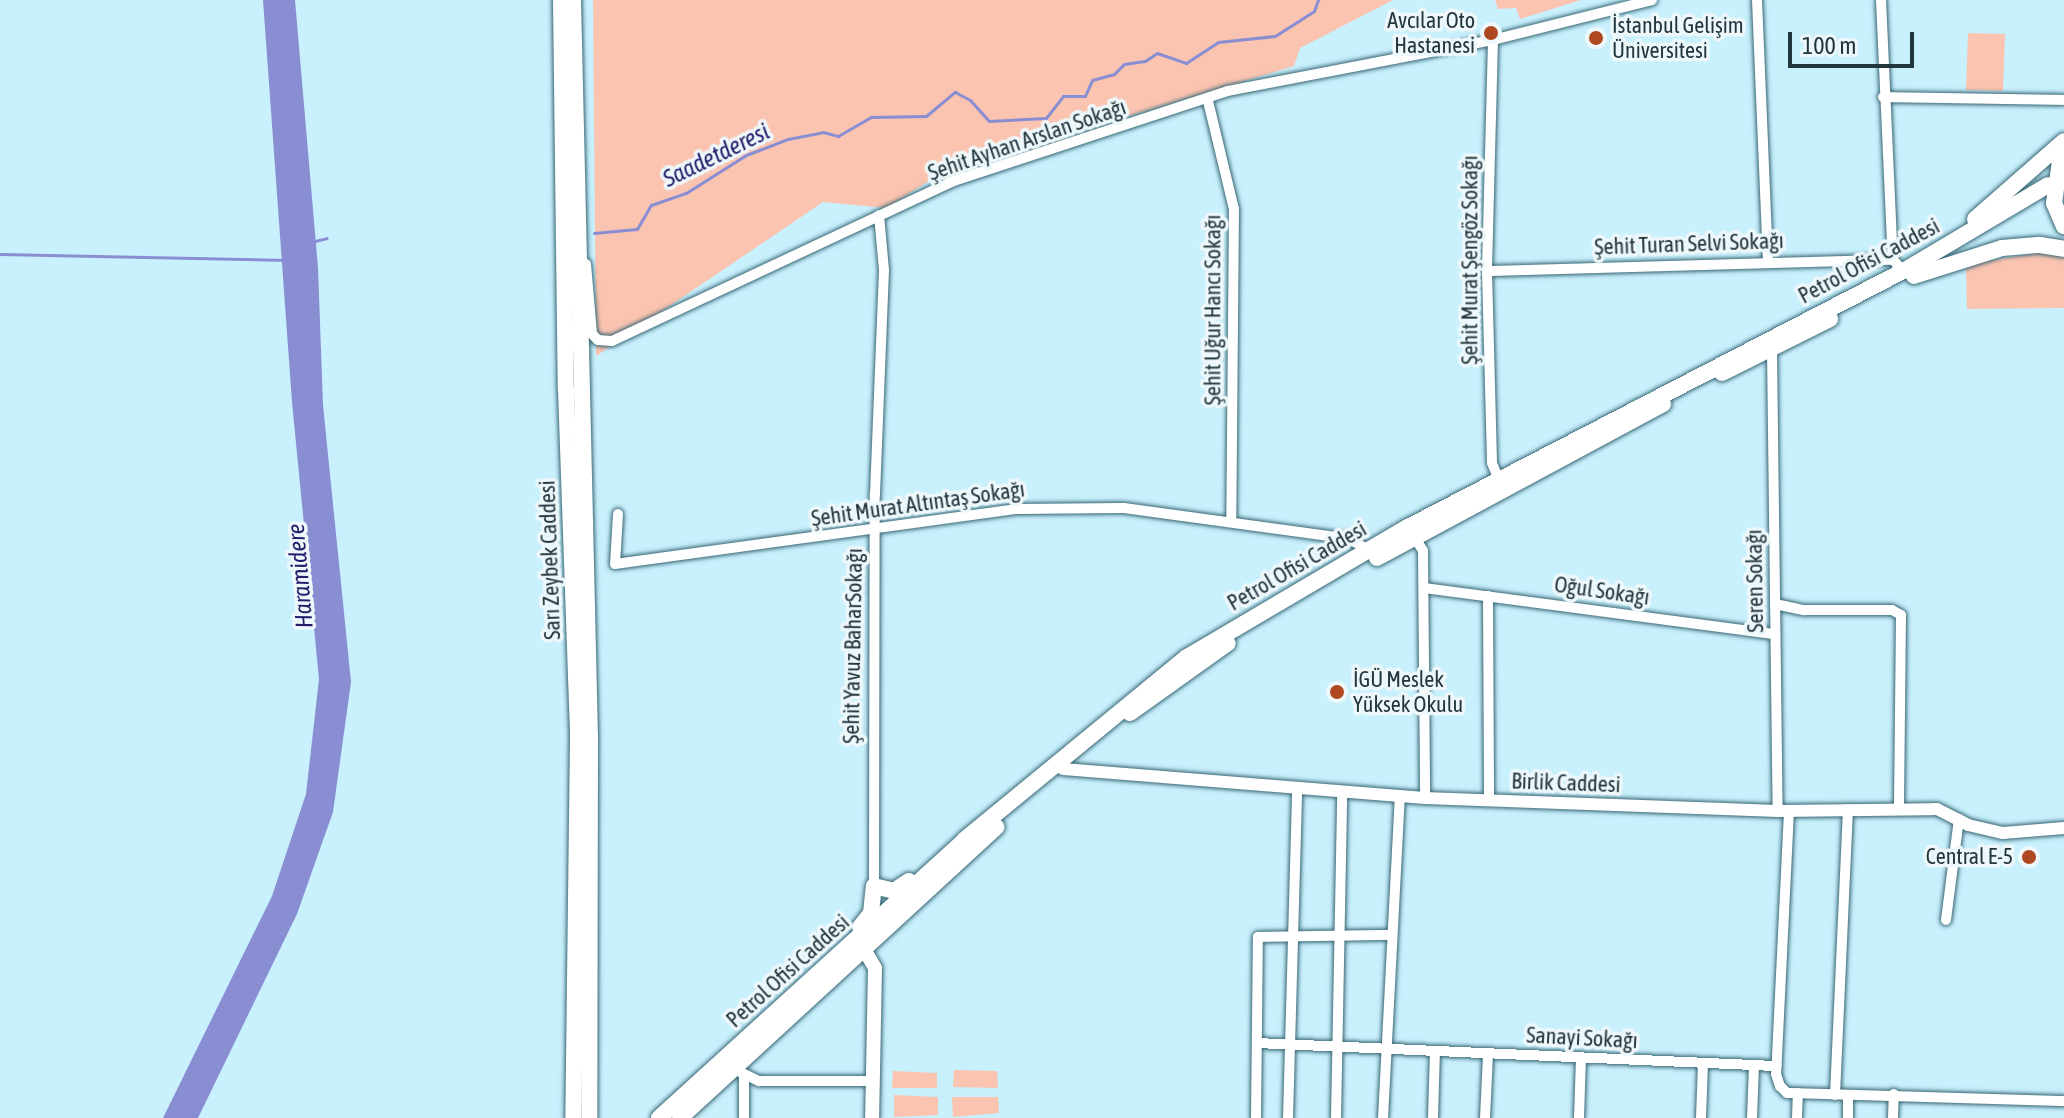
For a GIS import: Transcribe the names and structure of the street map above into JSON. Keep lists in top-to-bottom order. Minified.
{"streets":{"main road":["Petrol Ofisi Caddesi","Sarı Zeybek Caddesi"],"street":["Şehit Ayhan Arslan Sokağı","Şehit Turan Selvi Sokağı","Şehit Murat Şengöz Sokağı","Şehit Uğur Hancı Sokağı","Şehit Murat Altıntaş Sokağı","Seren Sokağı","Oğul Sokağı","Şehit Yavuz BaharSokağı","Birlik Caddesi","Sanayi Sokağı"]},"crossings":[["Şehit Ayhan Arslan Sokağı","Şehit Murat Şengöz Sokağı"],["Şehit Ayhan Arslan Sokağı","Şehit Uğur Hancı Sokağı"],["Şehit Ayhan Arslan Sokağı","Sarı Zeybek Caddesi"],["Şehit Ayhan Arslan Sokağı","Şehit Yavuz BaharSokağı"],["Şehit Turan Selvi Sokağı","Şehit Murat Şengöz Sokağı"],["Şehit Turan Selvi Sokağı","Petrol Ofisi Caddesi"],["Şehit Murat Şengöz Sokağı","Petrol Ofisi Caddesi"],["Petrol Ofisi Caddesi","Şehit Murat Altıntaş Sokağı"],["Petrol Ofisi Caddesi","Seren Sokağı"],["Petrol Ofisi Caddesi","Birlik Caddesi"],["Şehit Uğur Hancı Sokağı","Şehit Murat Altıntaş Sokağı"],["Şehit Murat Altıntaş Sokağı","Şehit Yavuz BaharSokağı"],["Seren Sokağı","Oğul Sokağı"],["Seren Sokağı","Birlik Caddesi"],["Seren Sokağı","Sanayi Sokağı"]],"water":["Saadetderesi","Haramidere"],"places":["Avcılar Oto Hastanesi","İstanbul Gelişim Üniversitesi","İGÜ Meslek Yüksek Okulu","Central E-5"],"scale_bar":"100 m"}
